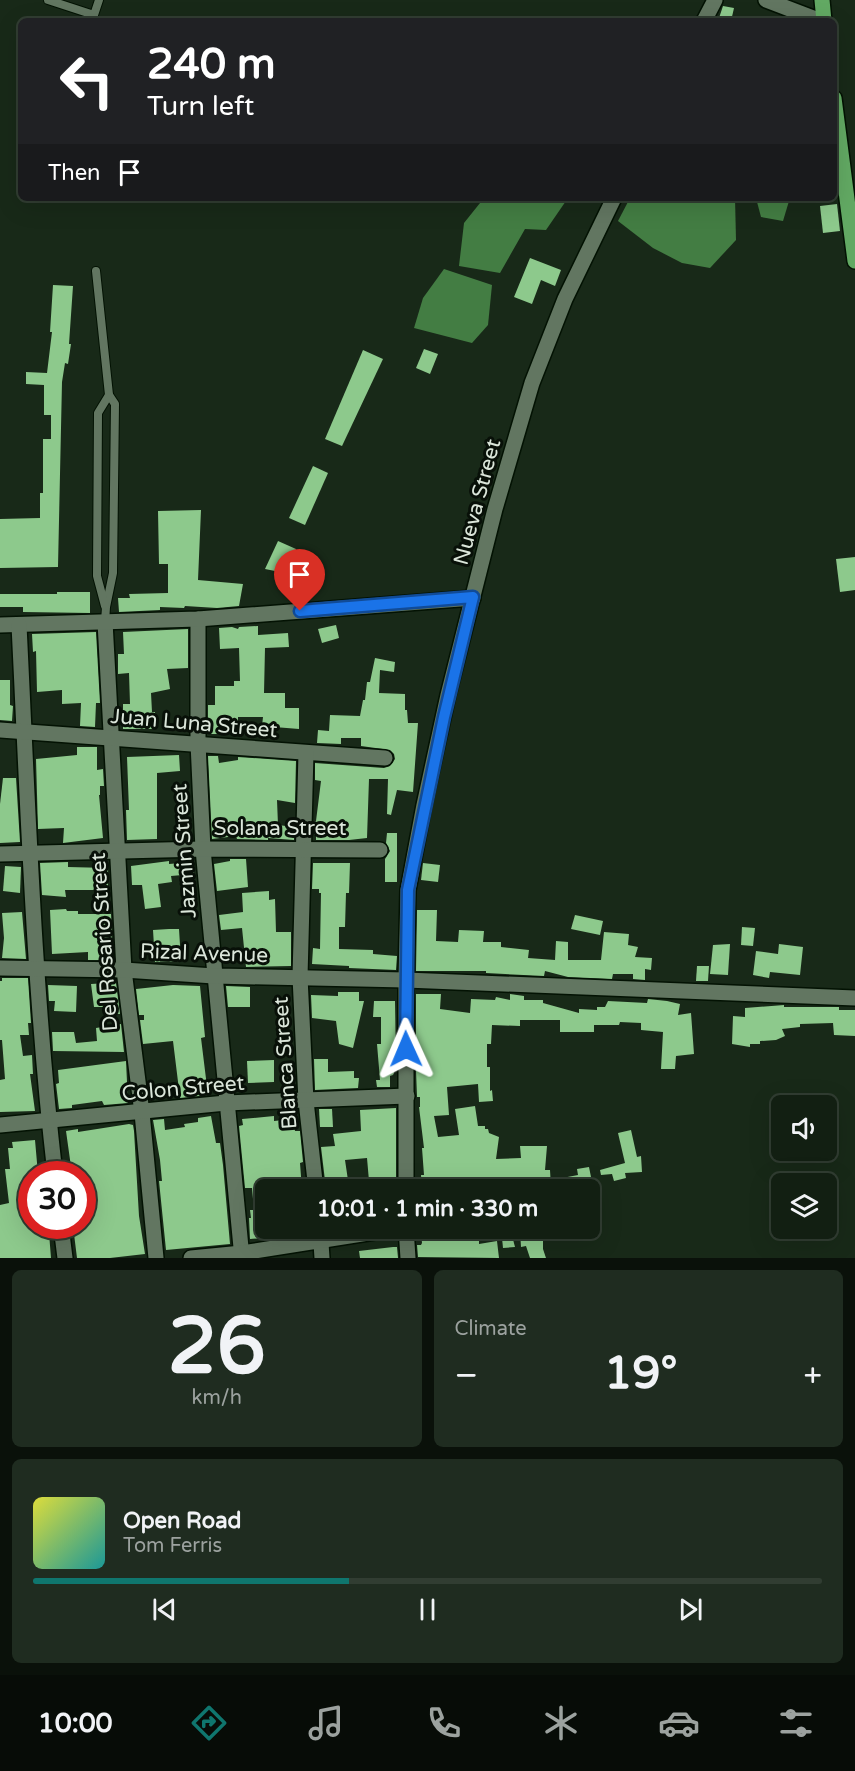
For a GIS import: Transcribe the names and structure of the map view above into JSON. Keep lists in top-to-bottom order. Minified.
{"streets":{"street":["Nueva Street","Juan Luna Street","Solana Street","Jazmin Street","Del Rosario Street","Rizal Avenue","Blanca Street","Colon Street"]},"crossings":[["Nueva Street","Rizal Avenue"],["Nueva Street","Colon Street"],["Juan Luna Street","Jazmin Street"],["Juan Luna Street","Del Rosario Street"],["Juan Luna Street","Blanca Street"],["Solana Street","Jazmin Street"],["Solana Street","Del Rosario Street"],["Solana Street","Blanca Street"],["Jazmin Street","Rizal Avenue"],["Jazmin Street","Colon Street"],["Del Rosario Street","Rizal Avenue"],["Del Rosario Street","Colon Street"],["Rizal Avenue","Blanca Street"],["Blanca Street","Colon Street"]],"page":{"turn":["240 m","Turn left"],"then":"Then","limit":"30","trip":"10:01 · 1 min · 330 m","tile":[["26","km/h"],"Climate"],"heat":["−","19°","+"],"song":["Open Road","Tom Ferris"],"tabs":"10:00"}}
